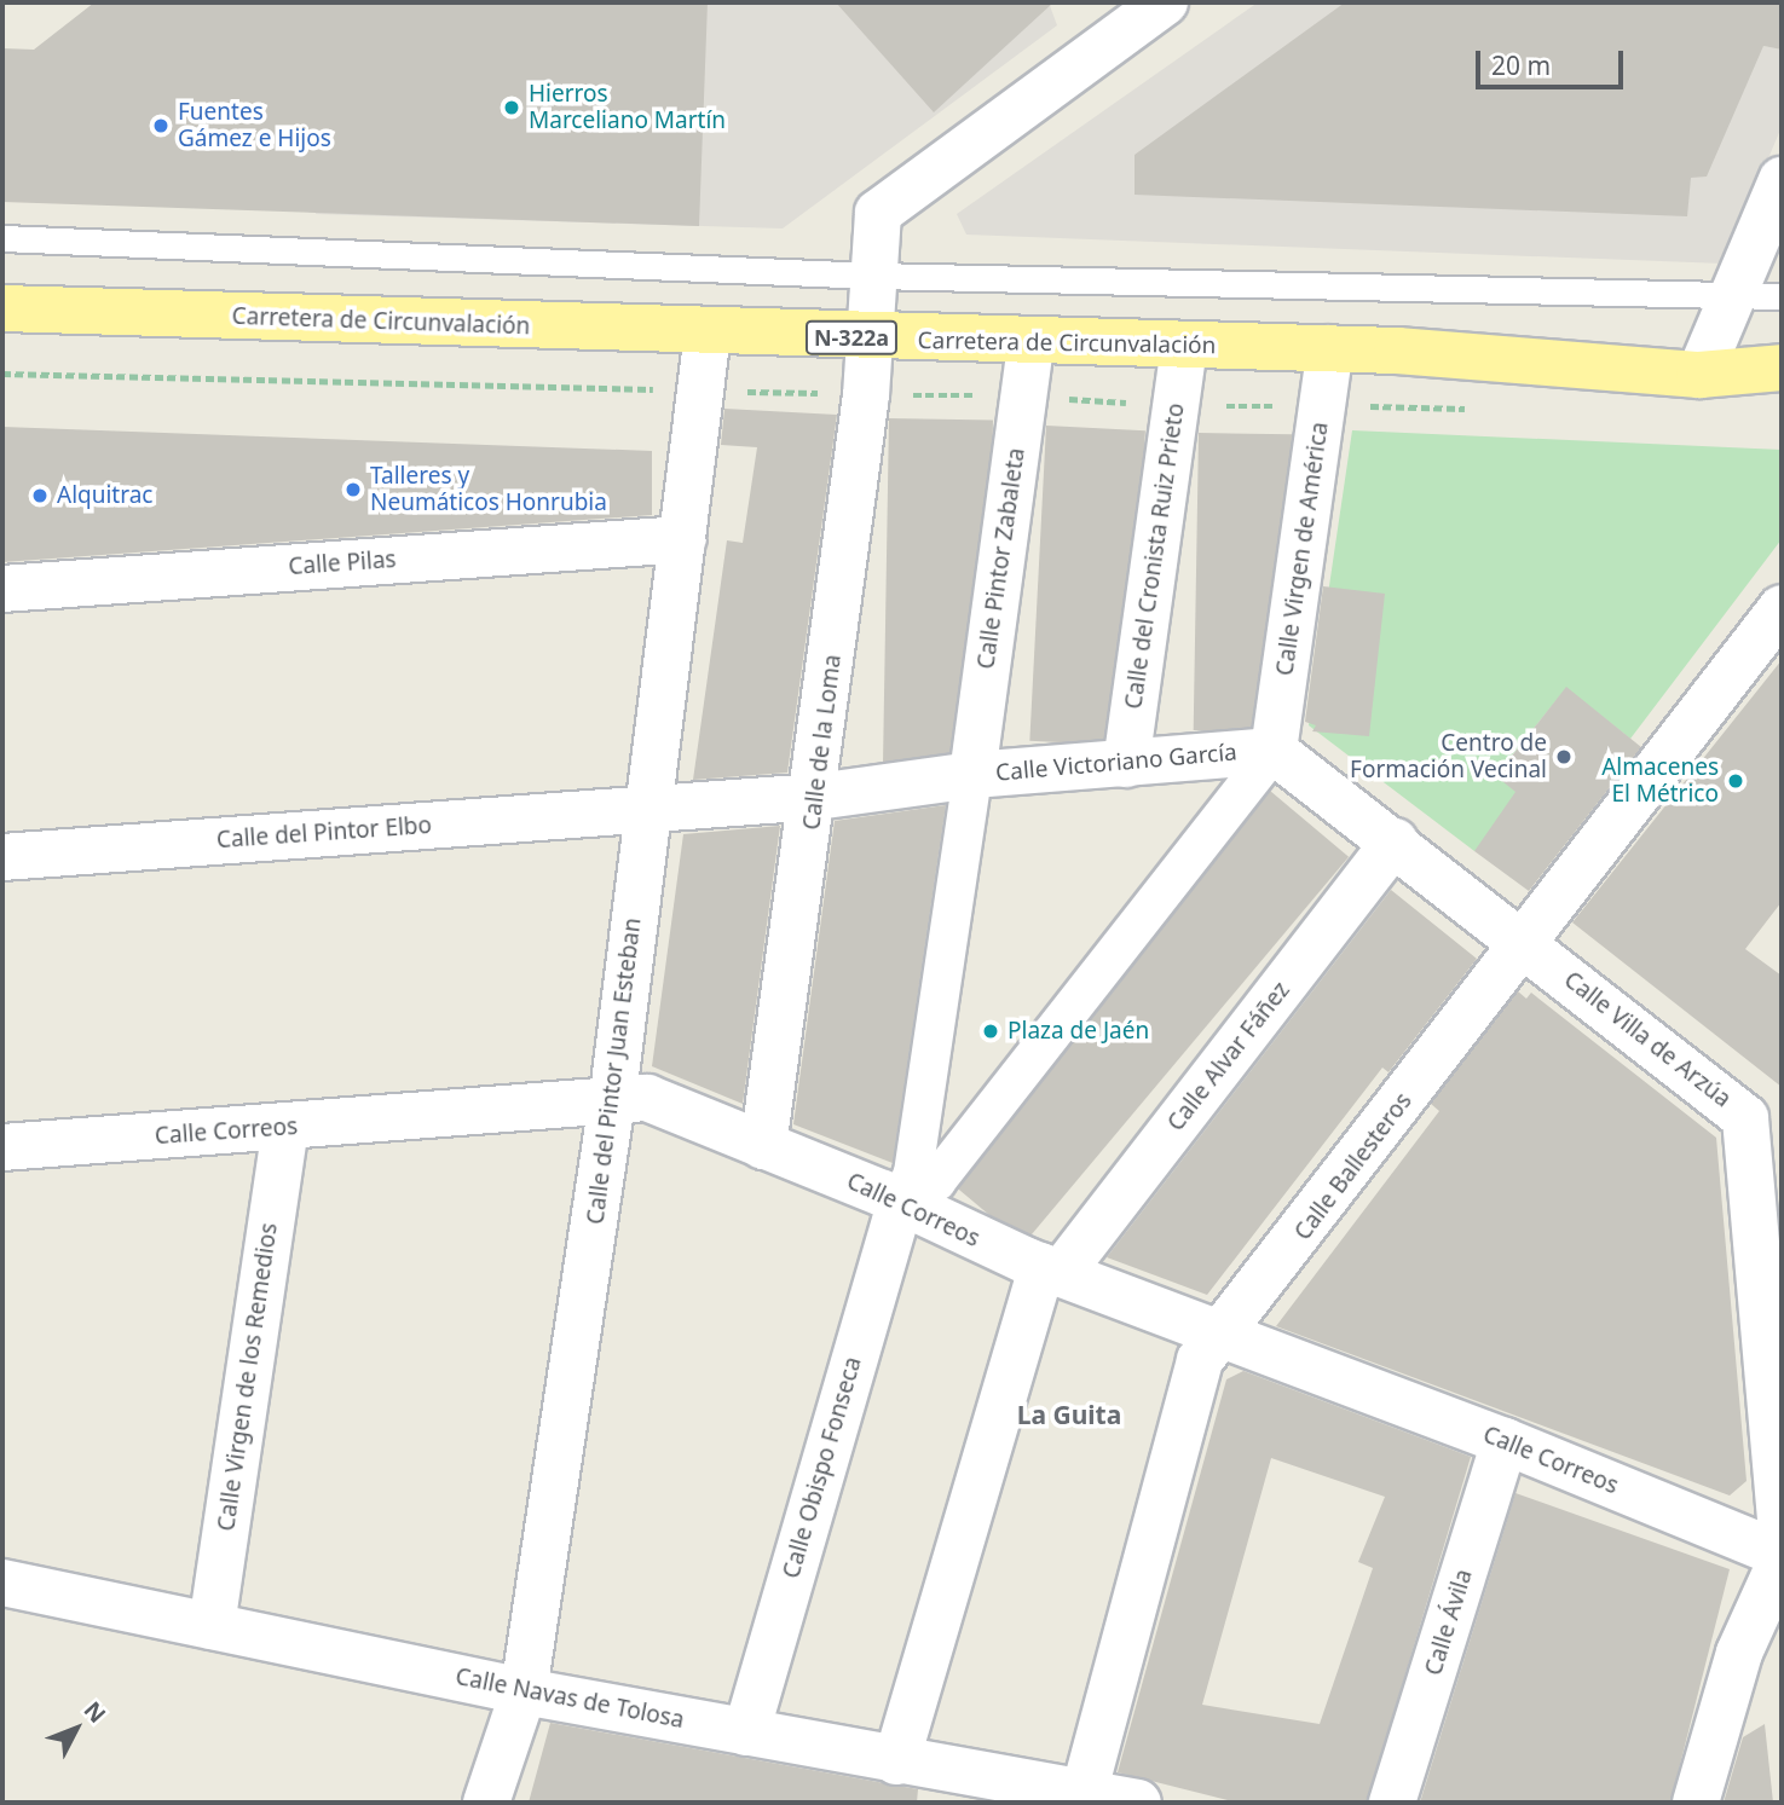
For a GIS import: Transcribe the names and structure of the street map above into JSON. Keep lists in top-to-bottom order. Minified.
{"streets":{"main road":["Carretera de Circunvalación","N-322a"],"street":["Calle Virgen de América","Calle del Cronista Ruiz Prieto","Calle Pintor Zabaleta","Calle Pilas","Calle de la Loma","Calle Victoriano García","Calle del Pintor Elbo","Calle Villa de Arzúa","Calle Alvar Fáñez","Calle del Pintor Juan Esteban","Calle Correos","Calle Ballesteros","Calle Virgen de los Remedios","Calle Obispo Fonseca","Calle Ávila","Calle Navas de Tolosa"]},"crossings":[["Carretera de Circunvalación","Calle Virgen de América"],["Carretera de Circunvalación","Calle del Cronista Ruiz Prieto"],["Carretera de Circunvalación","Calle Pintor Zabaleta"],["Carretera de Circunvalación","Calle de la Loma"],["Carretera de Circunvalación","Calle del Pintor Juan Esteban"],["Calle Virgen de América","Calle Victoriano García"],["Calle del Cronista Ruiz Prieto","Calle Victoriano García"],["Calle Pintor Zabaleta","Calle Victoriano García"],["Calle Pilas","Calle del Pintor Juan Esteban"],["Calle de la Loma","Calle Victoriano García"],["Calle de la Loma","Calle Correos"],["Calle Victoriano García","Calle del Pintor Elbo"],["Calle Victoriano García","Calle del Pintor Juan Esteban"],["Calle del Pintor Elbo","Calle del Pintor Juan Esteban"],["Calle Villa de Arzúa","Calle Ballesteros"],["Calle Alvar Fáñez","Calle Correos"],["Calle Alvar Fáñez","Calle Navas de Tolosa"],["Calle del Pintor Juan Esteban","Calle Correos"],["Calle del Pintor Juan Esteban","Calle Navas de Tolosa"],["Calle Correos","Calle Ballesteros"],["Calle Correos","Calle Virgen de los Remedios"],["Calle Correos","Calle Obispo Fonseca"],["Calle Correos","Calle Ávila"],["Calle Ballesteros","Calle Navas de Tolosa"],["Calle Virgen de los Remedios","Calle Navas de Tolosa"],["Calle Obispo Fonseca","Calle Navas de Tolosa"]],"districts":["La Guita"],"places":["Hierros Marceliano Martín","Fuentes Gámez e Hijos","Talleres y Neumáticos Honrubia","Alquitrac","Centro de Formación Vecinal","Almacenes El Métrico","Plaza de Jaén"],"scale_bar":"20 m","north":"top right"}
